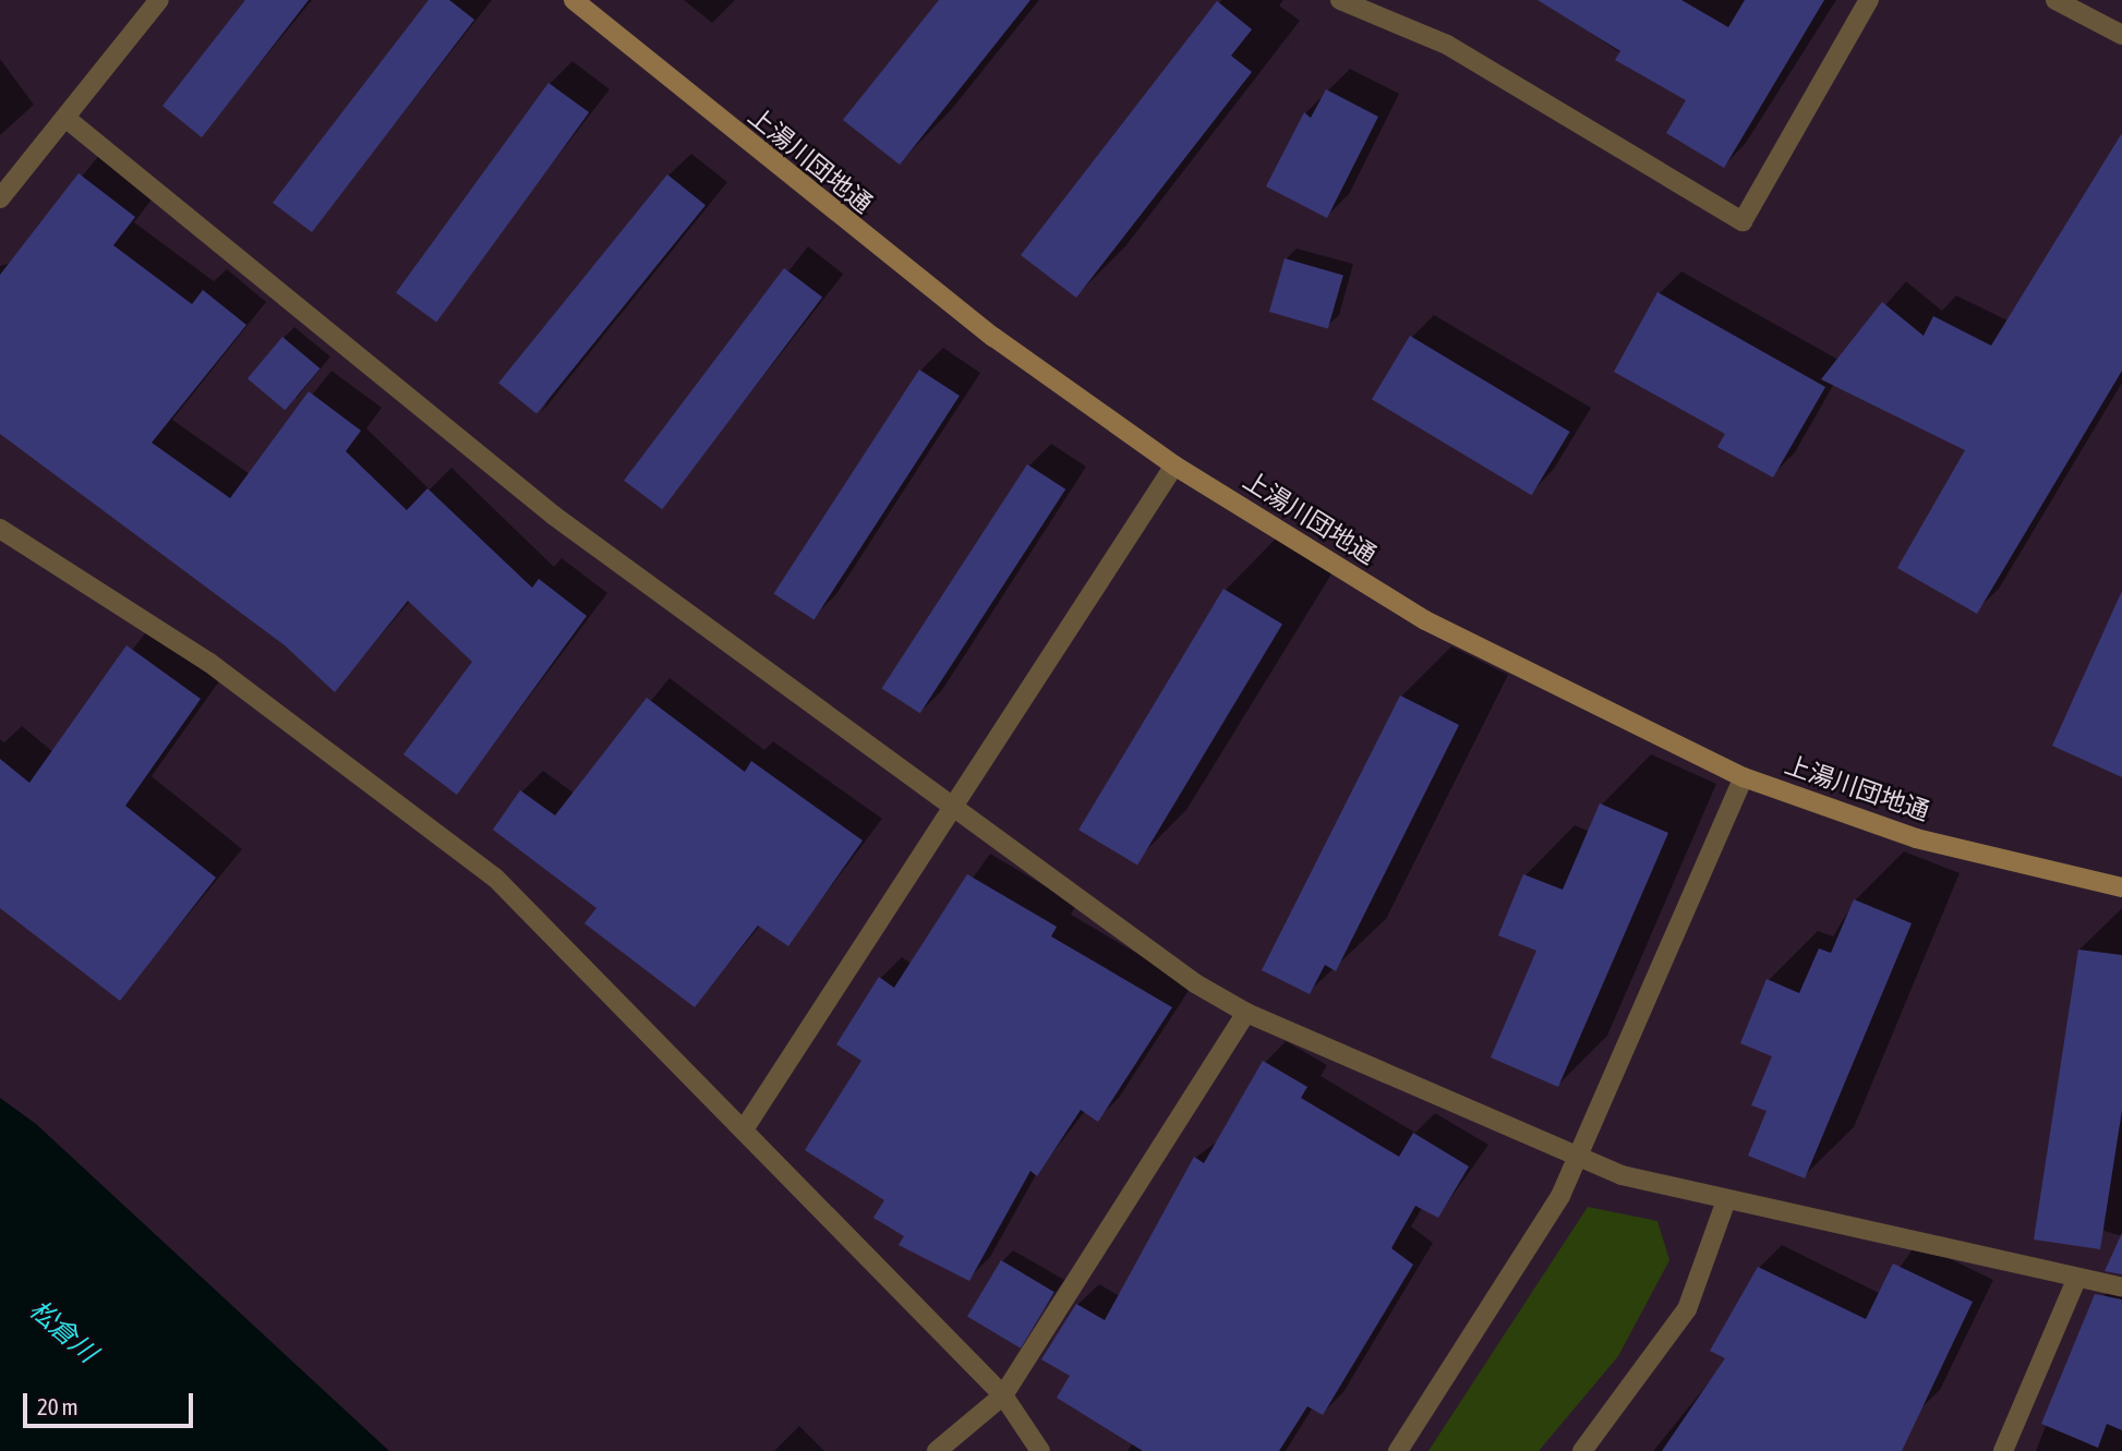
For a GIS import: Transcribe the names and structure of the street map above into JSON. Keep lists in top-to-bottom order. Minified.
{"streets":{"street":["上湯川団地通"]},"water":["松倉川"],"scale_bar":"20 m"}
